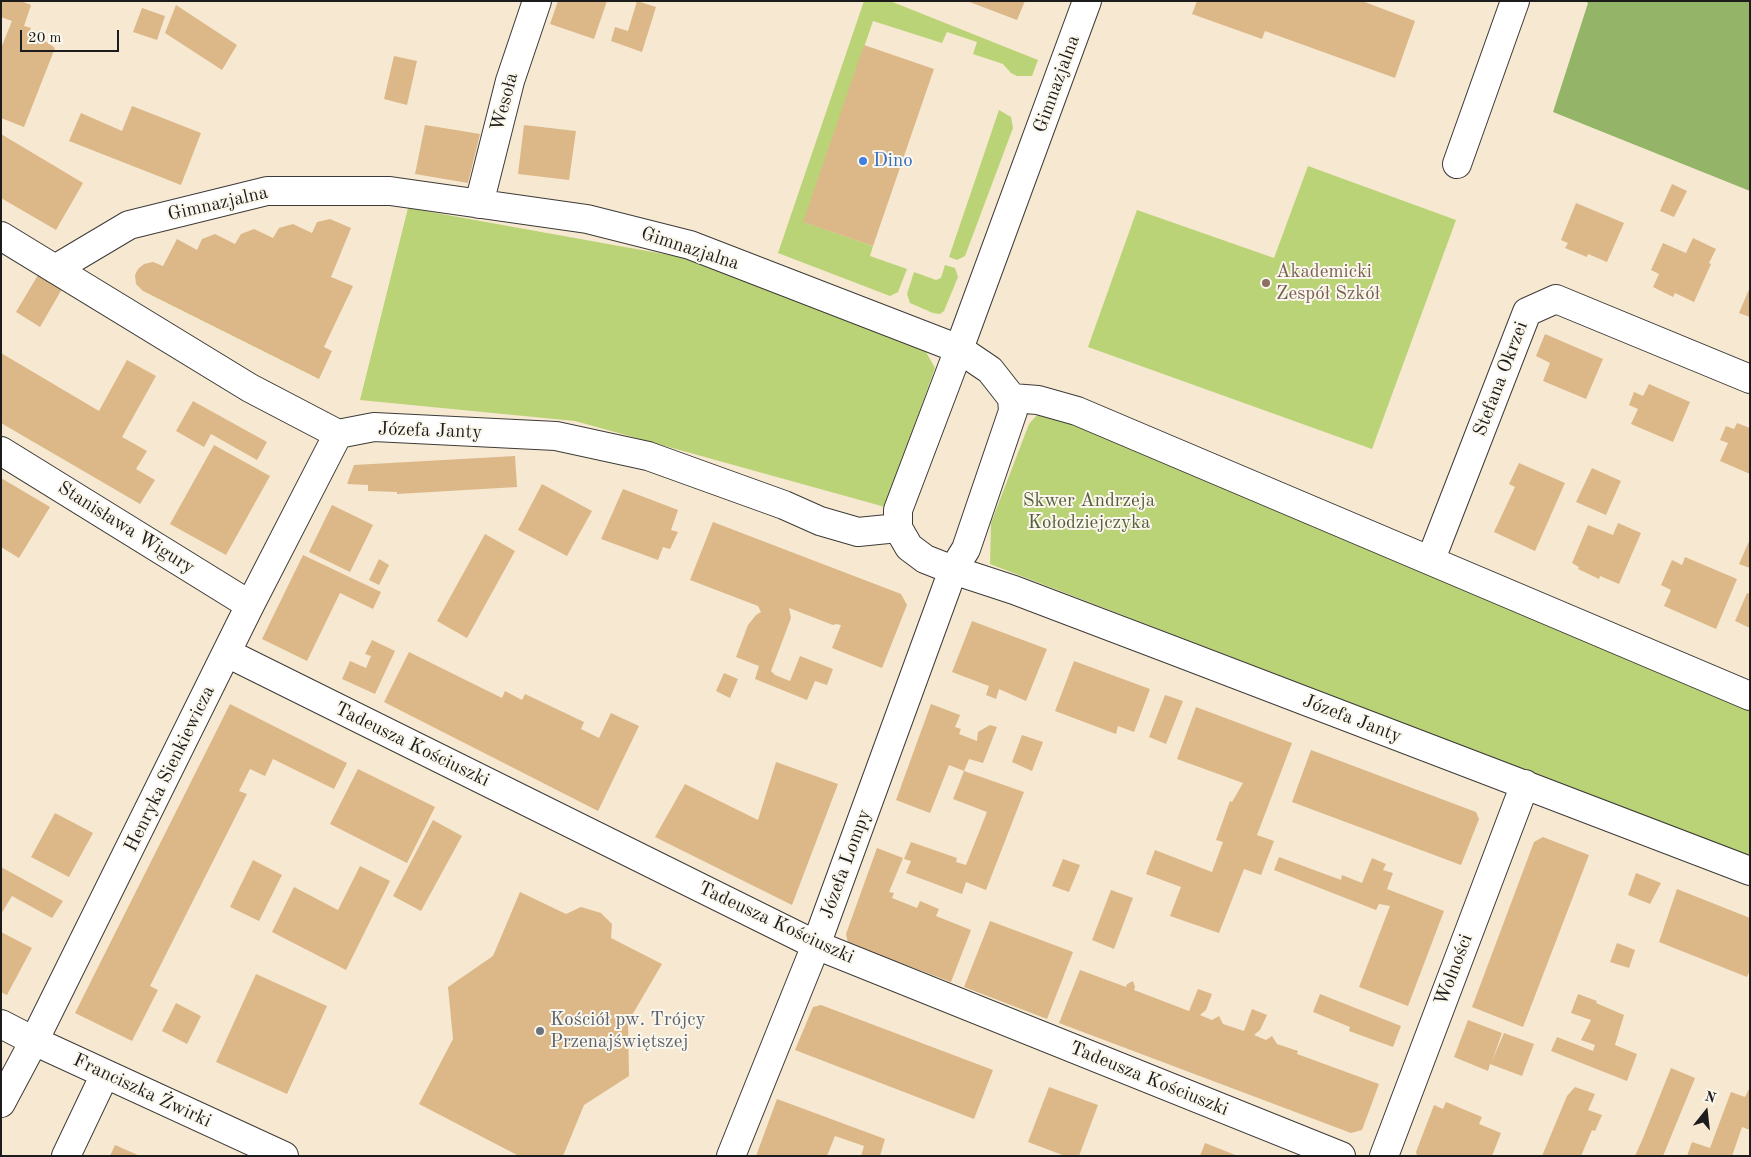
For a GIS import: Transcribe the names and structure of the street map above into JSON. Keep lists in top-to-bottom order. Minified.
{"streets":{"street":["Gimnazjalna","Wesoła","Stefana Okrzei","Józefa Janty","Stanisława Wigury","Tadeusza Kościuszki","Henryka Sienkiewicza","Józefa Lompy","Wolności","Franciszka Żwirki"]},"crossings":[["Gimnazjalna","Wesoła"],["Józefa Janty","Henryka Sienkiewicza"],["Józefa Janty","Józefa Lompy"],["Józefa Janty","Wolności"],["Stanisława Wigury","Henryka Sienkiewicza"],["Tadeusza Kościuszki","Henryka Sienkiewicza"],["Tadeusza Kościuszki","Józefa Lompy"],["Henryka Sienkiewicza","Franciszka Żwirki"]],"parks":["Skwer Andrzeja Kołodziejczyka"],"places":["Dino","Akademicki Zespół Szkół","Kościół pw. Trójcy Przenajświętszej"],"scale_bar":"20 m","north":"top"}
